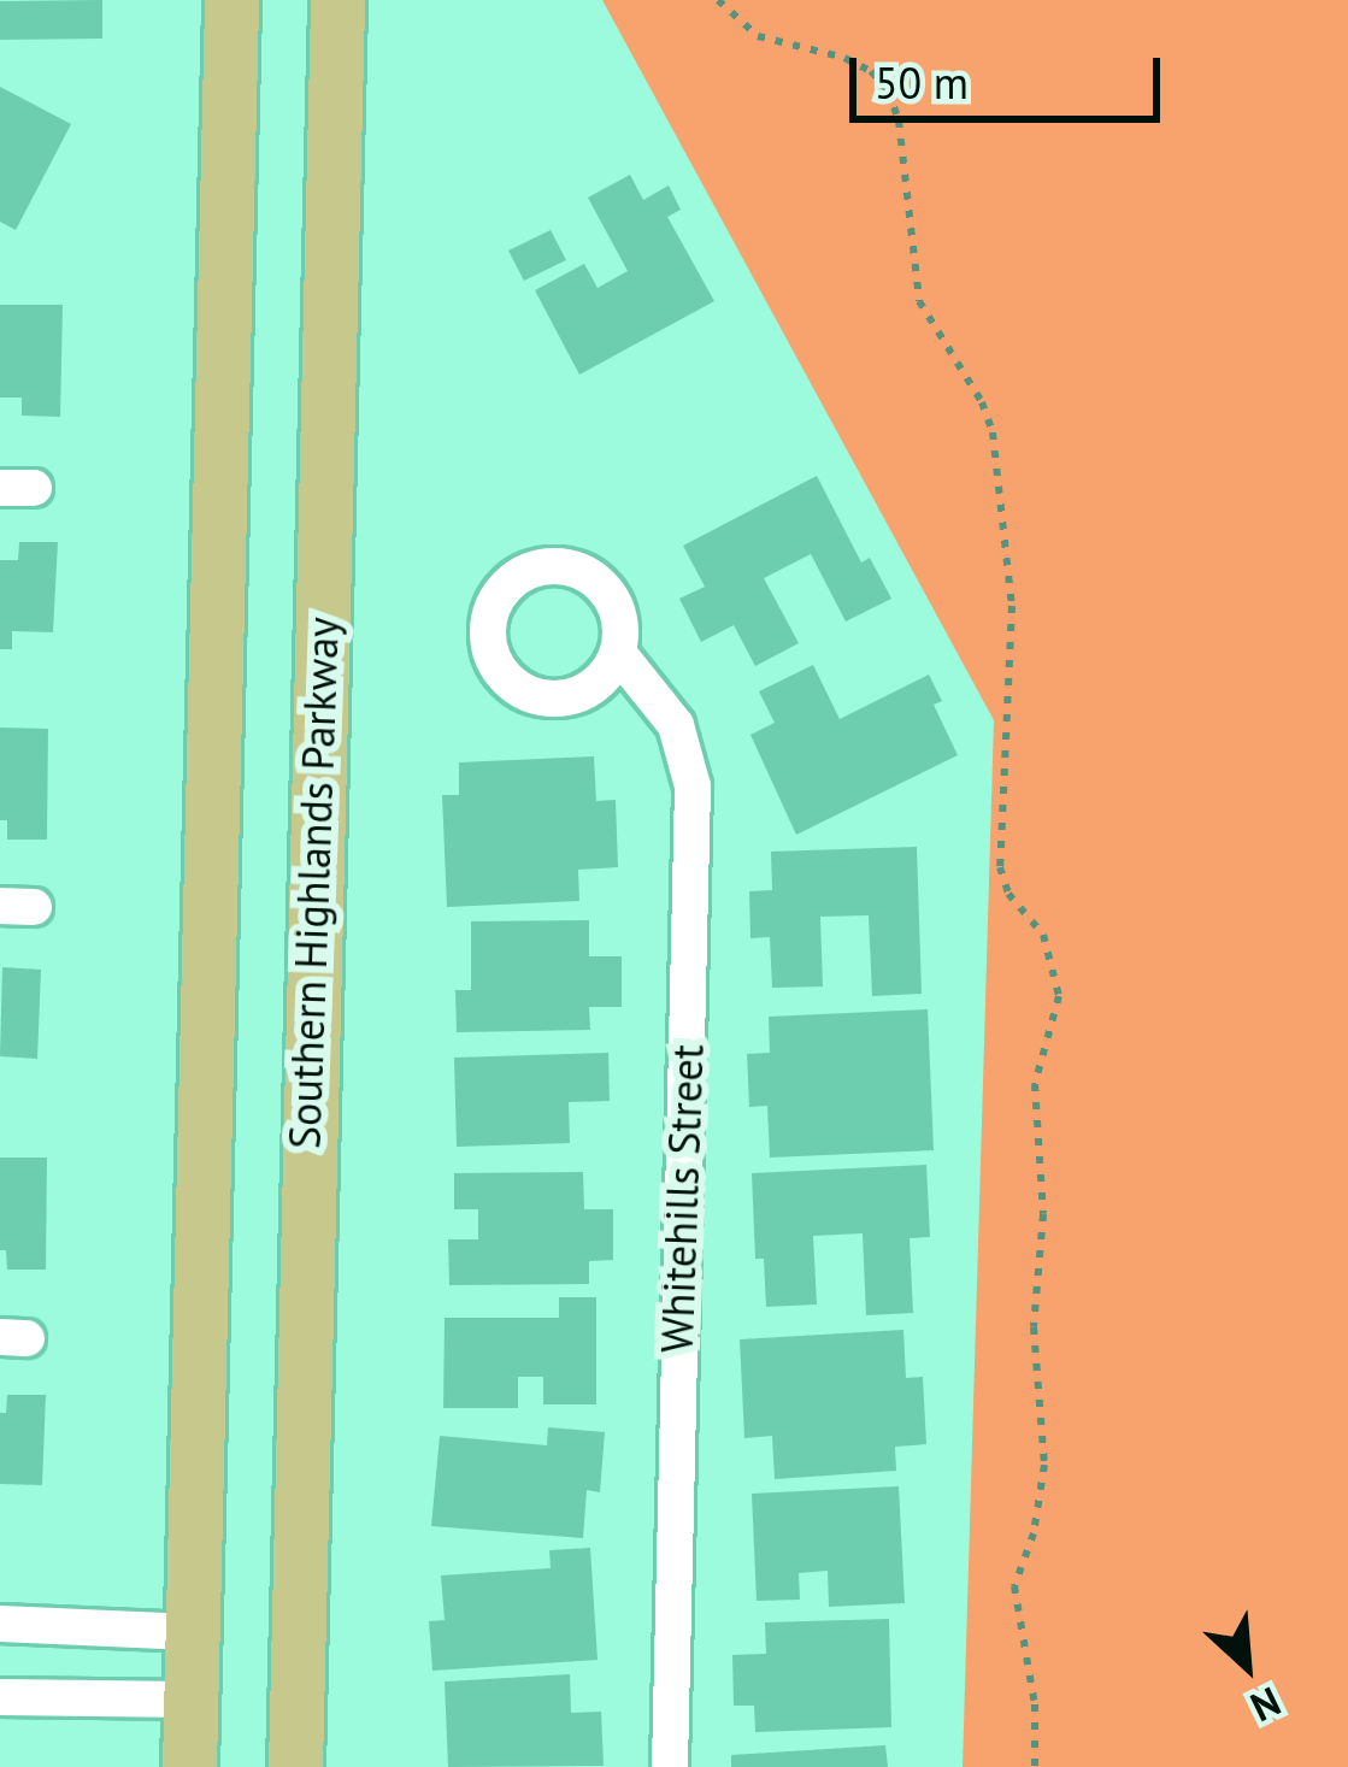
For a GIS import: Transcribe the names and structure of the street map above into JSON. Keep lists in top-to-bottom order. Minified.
{"streets":{"main road":["Southern Highlands Parkway"],"street":["Whitehills Street"]},"scale_bar":"50 m","north":"bottom right"}
